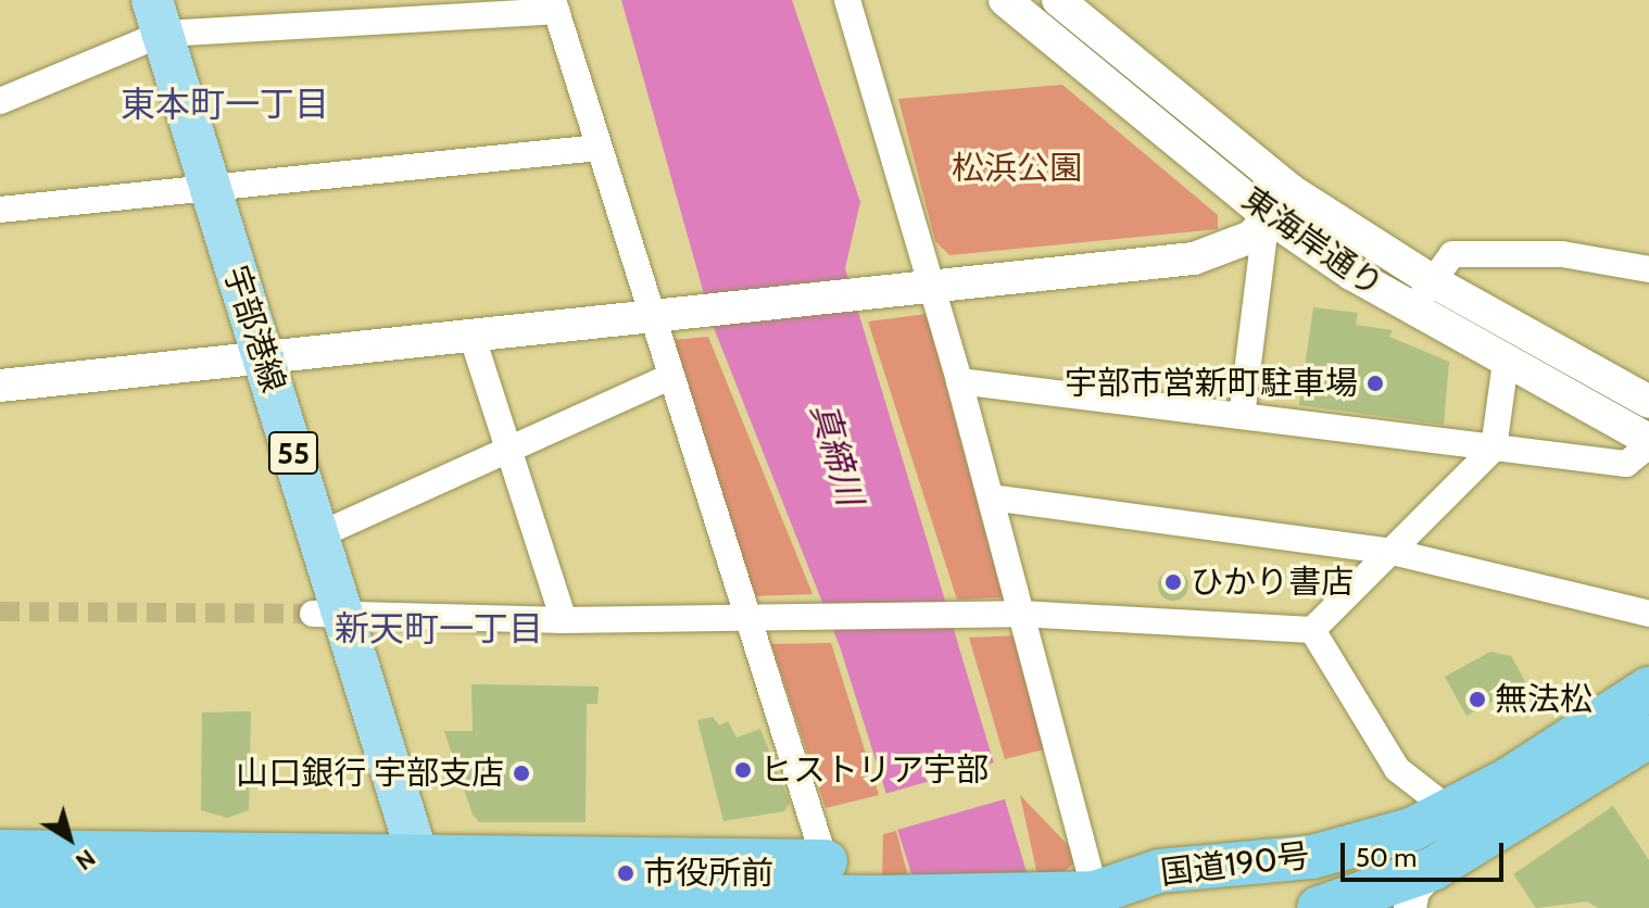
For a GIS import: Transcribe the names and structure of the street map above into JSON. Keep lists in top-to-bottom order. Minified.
{"streets":{"highway":["国道190号"],"main road":["宇部港線","55"],"street":["東海岸通り"]},"crossings":[["宇部港線","国道190号"]],"districts":["東本町一丁目","新天町一丁目"],"water":["真締川"],"parks":["松浜公園"],"places":["宇部市営新町駐車場","ひかり書店","無法松","ヒストリア宇部","山口銀行 宇部支店","市役所前"],"scale_bar":"50 m","north":"bottom right"}
